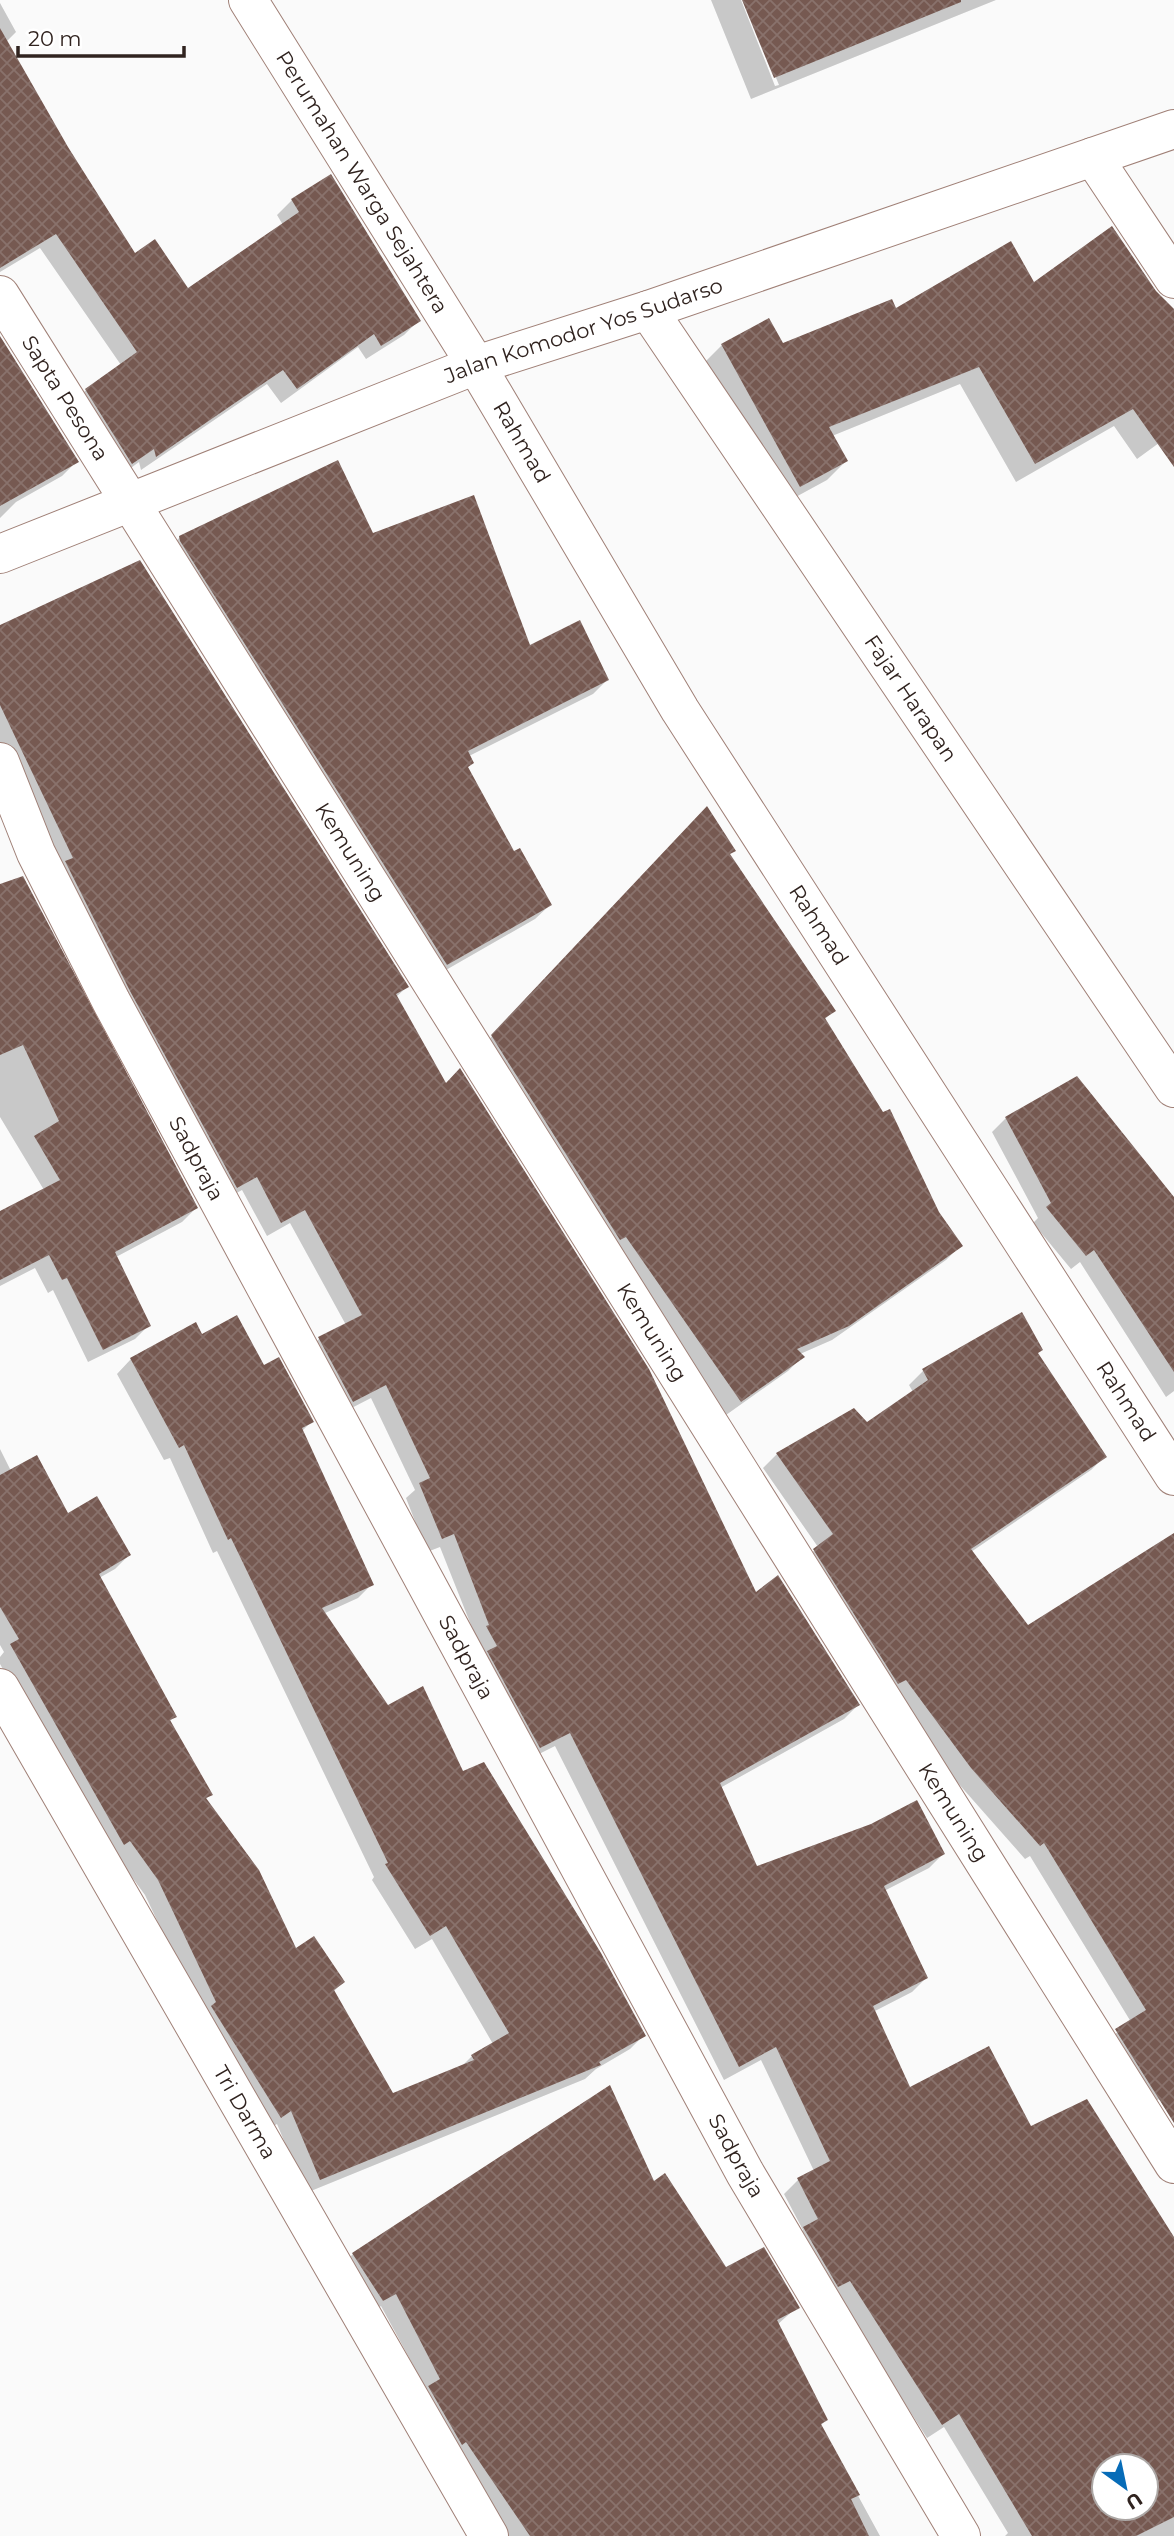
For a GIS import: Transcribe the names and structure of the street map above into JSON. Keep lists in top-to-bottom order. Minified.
{"streets":{"street":["Perumahan Warga Sejahtera","Jalan Komodor Yos Sudarso","Sapta Pesona","Rahmad","Fajar Harapan","Kemuning","Sadpraja","Tri Darma"]},"crossings":[["Perumahan Warga Sejahtera","Jalan Komodor Yos Sudarso"],["Perumahan Warga Sejahtera","Rahmad"],["Jalan Komodor Yos Sudarso","Sapta Pesona"],["Jalan Komodor Yos Sudarso","Rahmad"],["Jalan Komodor Yos Sudarso","Fajar Harapan"],["Jalan Komodor Yos Sudarso","Kemuning"],["Sapta Pesona","Kemuning"]],"scale_bar":"20 m","north":"bottom right"}
